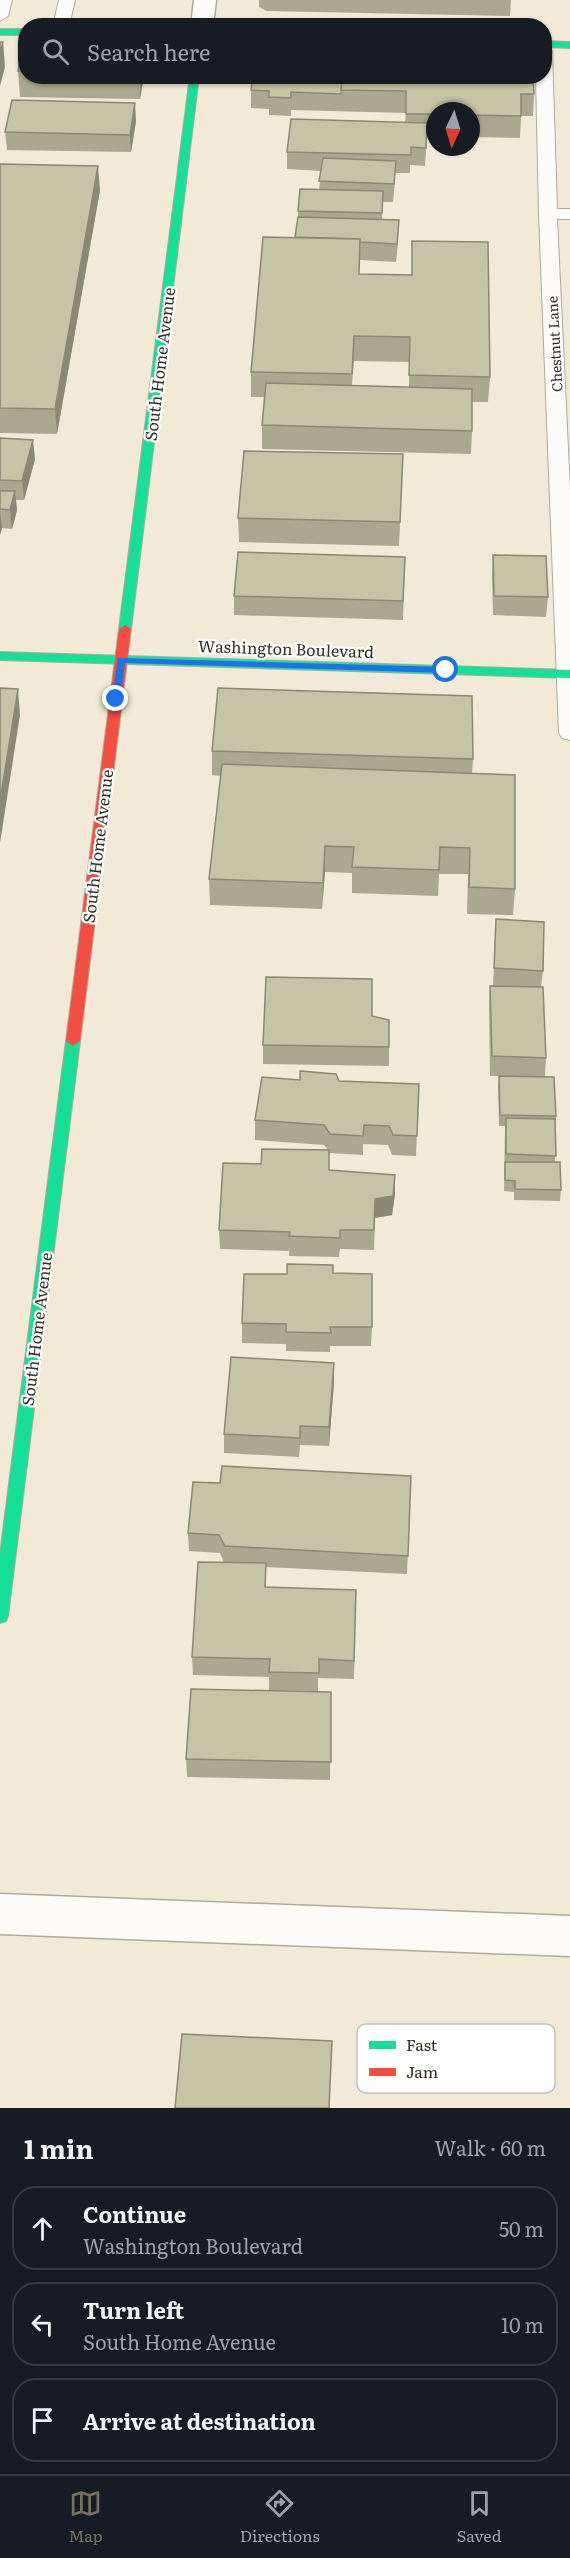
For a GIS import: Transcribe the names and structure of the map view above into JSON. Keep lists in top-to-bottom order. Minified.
{"streets":{"street":["South Home Avenue","Washington Boulevard"],"lane":["Chestnut Lane"]},"crossings":[["Chestnut Lane","Washington Boulevard"],["South Home Avenue","Washington Boulevard"]],"legend":["Fast","Jam"],"north":"bottom","page":{"search":"Search here","heading":["1 min","Walk · 60 m"],"list":[["Continue","Washington Boulevard","50 m"],["Turn left","South Home Avenue","10 m"],"Arrive at destination"],"nav":["Map","Directions","Saved"]}}
